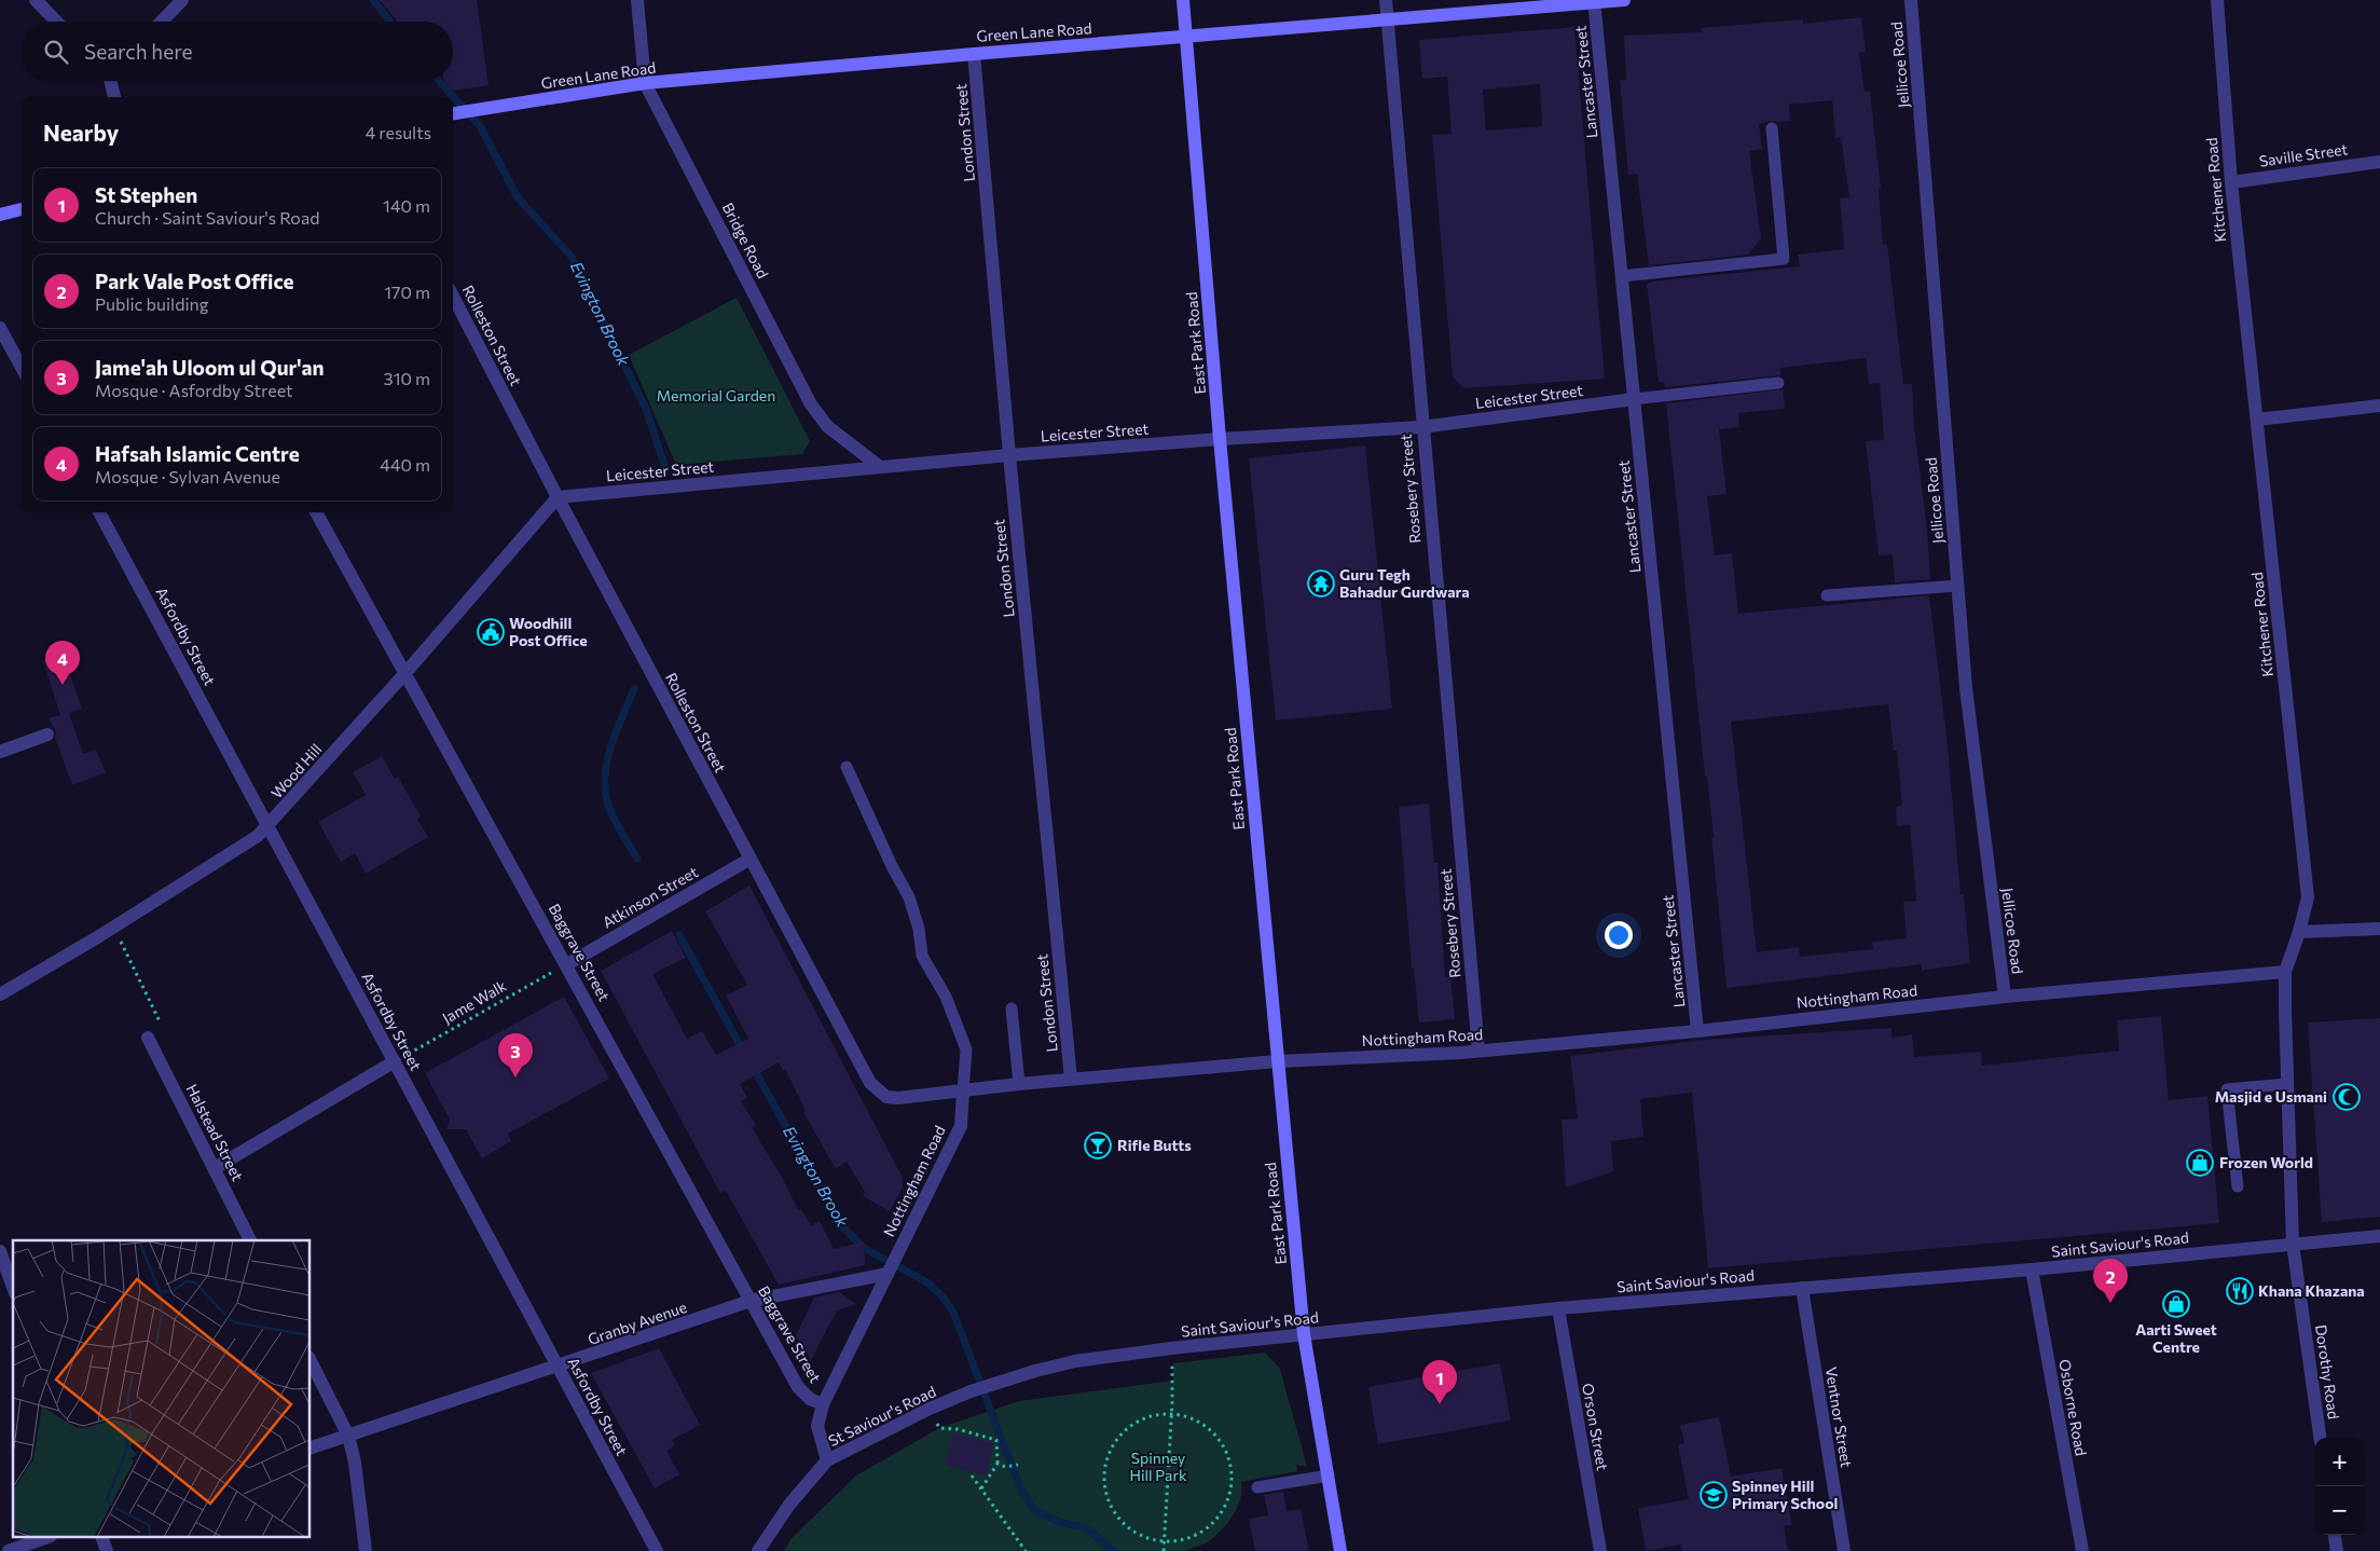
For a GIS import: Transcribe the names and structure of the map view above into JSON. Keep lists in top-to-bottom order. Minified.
{"streets":{"main road":["Green Lane Road","East Park Road"],"street":["Jellicoe Road","Lancaster Street","London Street","Saville Street","Kitchener Road","Bridge Road","Rolleston Street","Leicester Street","Rosebery Street","Asfordby Street","Wood Hill","Atkinson Street","Baggrave Street","Nottingham Road","Halstead Street","Saint Saviour's Road","Granby Avenue","Dorothy Road","Osborne Road","St Saviour's Road","Ventnor Street","Orson Street"],"path":["Jame Walk"]},"crossings":[["Green Lane Road","Lancaster Street"],["Green Lane Road","London Street"],["Green Lane Road","Bridge Road"],["Green Lane Road","East Park Road"],["Green Lane Road","Rosebery Street"],["Jellicoe Road","Nottingham Road"],["Lancaster Street","Leicester Street"],["Lancaster Street","Nottingham Road"],["London Street","Leicester Street"],["London Street","Nottingham Road"],["Saville Street","Kitchener Road"],["Kitchener Road","Nottingham Road"],["Kitchener Road","Saint Saviour's Road"],["Kitchener Road","Dorothy Road"],["Bridge Road","Leicester Street"],["Rolleston Street","Leicester Street"],["Rolleston Street","Wood Hill"],["Rolleston Street","Atkinson Street"],["Rolleston Street","Nottingham Road"],["East Park Road","Leicester Street"],["East Park Road","Nottingham Road"],["East Park Road","Saint Saviour's Road"],["Leicester Street","Rosebery Street"],["Leicester Street","Wood Hill"],["Rosebery Street","Nottingham Road"],["Asfordby Street","Wood Hill"],["Asfordby Street","Jame Walk"],["Asfordby Street","Granby Avenue"],["Wood Hill","Baggrave Street"],["Atkinson Street","Baggrave Street"],["Atkinson Street","Jame Walk"],["Baggrave Street","Nottingham Road"],["Baggrave Street","Jame Walk"],["Baggrave Street","Granby Avenue"],["Nottingham Road","Granby Avenue"],["Nottingham Road","St Saviour's Road"],["Saint Saviour's Road","Dorothy Road"],["Saint Saviour's Road","Osborne Road"],["Saint Saviour's Road","St Saviour's Road"],["Saint Saviour's Road","Ventnor Street"],["Saint Saviour's Road","Orson Street"]],"water":["Evington Brook"],"parks":["Memorial Garden","Spinney Hill Park"],"places":{"temple":["Guru Tegh Bahadur Gurdwara"],"public building":["Woodhill Post Office"],"mosque":["Masjid e Usmani"],"bar":["Rifle Butts"],"shop":["Frozen World","Aarti Sweet Centre"],"restaurant":["Khana Khazana"],"school or university":["Spinney Hill Primary School"]},"page":{"search":"Search here","heading":["Nearby","4 results"],"list":[{"mark":"1","name":"St Stephen","note":"Church · Saint Saviour's Road","value":"140 m"},{"mark":"2","name":"Park Vale Post Office","note":"Public building","value":"170 m"},{"mark":"3","name":"Jame'ah Uloom ul Qur'an","note":"Mosque · Asfordby Street","value":"310 m"},{"mark":"4","name":"Hafsah Islamic Centre","note":"Mosque · Sylvan Avenue","value":"440 m"}],"pins":["4","3","2","1"],"map_buttons":["+","−"]}}
